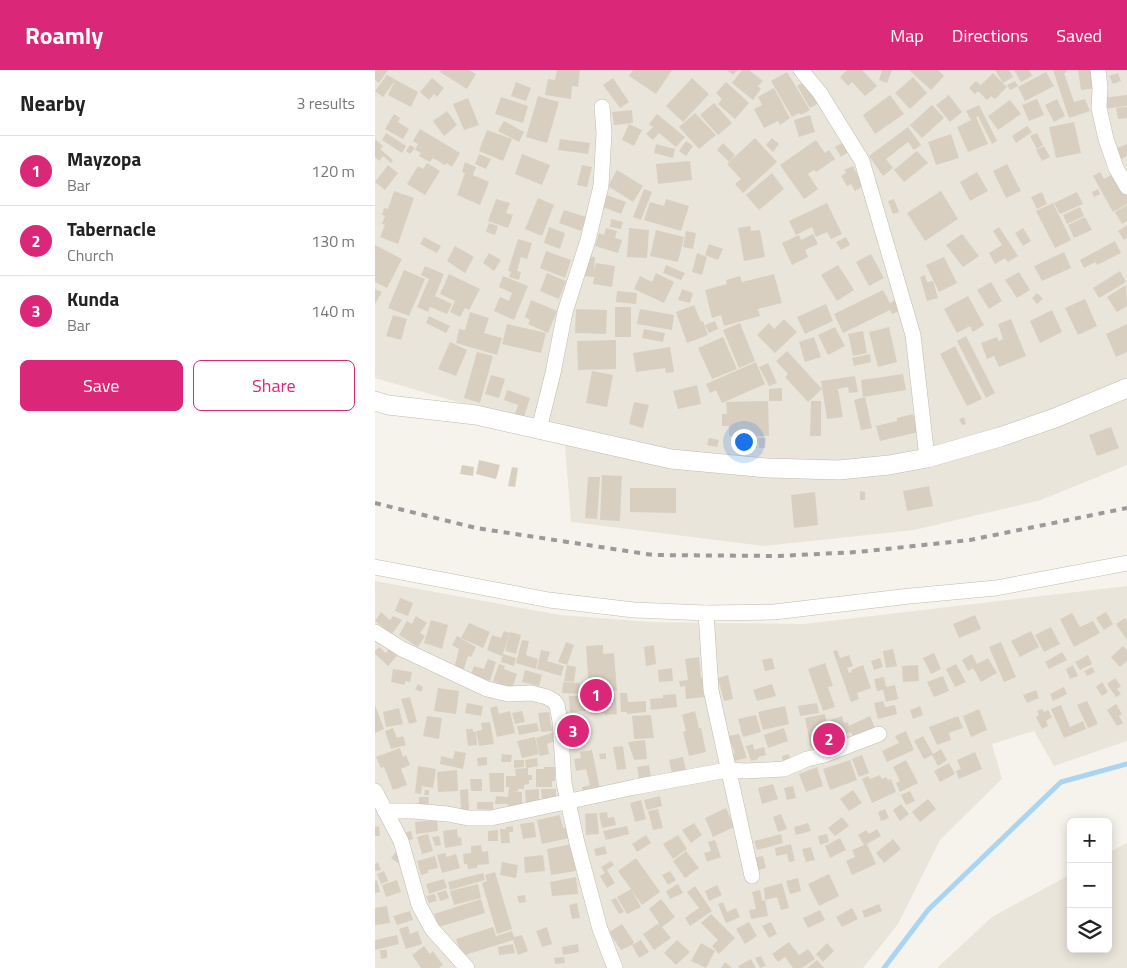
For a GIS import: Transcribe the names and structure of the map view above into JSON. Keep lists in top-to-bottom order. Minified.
{"page":{"header":"Roamly","nav":["Map","Directions","Saved"],"heading":["Nearby","3 results"],"list":[{"mark":"1","name":"Mayzopa","note":"Bar","value":"120 m"},{"mark":"2","name":"Tabernacle","note":"Church","value":"130 m"},{"mark":"3","name":"Kunda","note":"Bar","value":"140 m"}],"buttons":["Save","Share"],"pins":["1","3","2"],"map_buttons":["+","−"]}}
